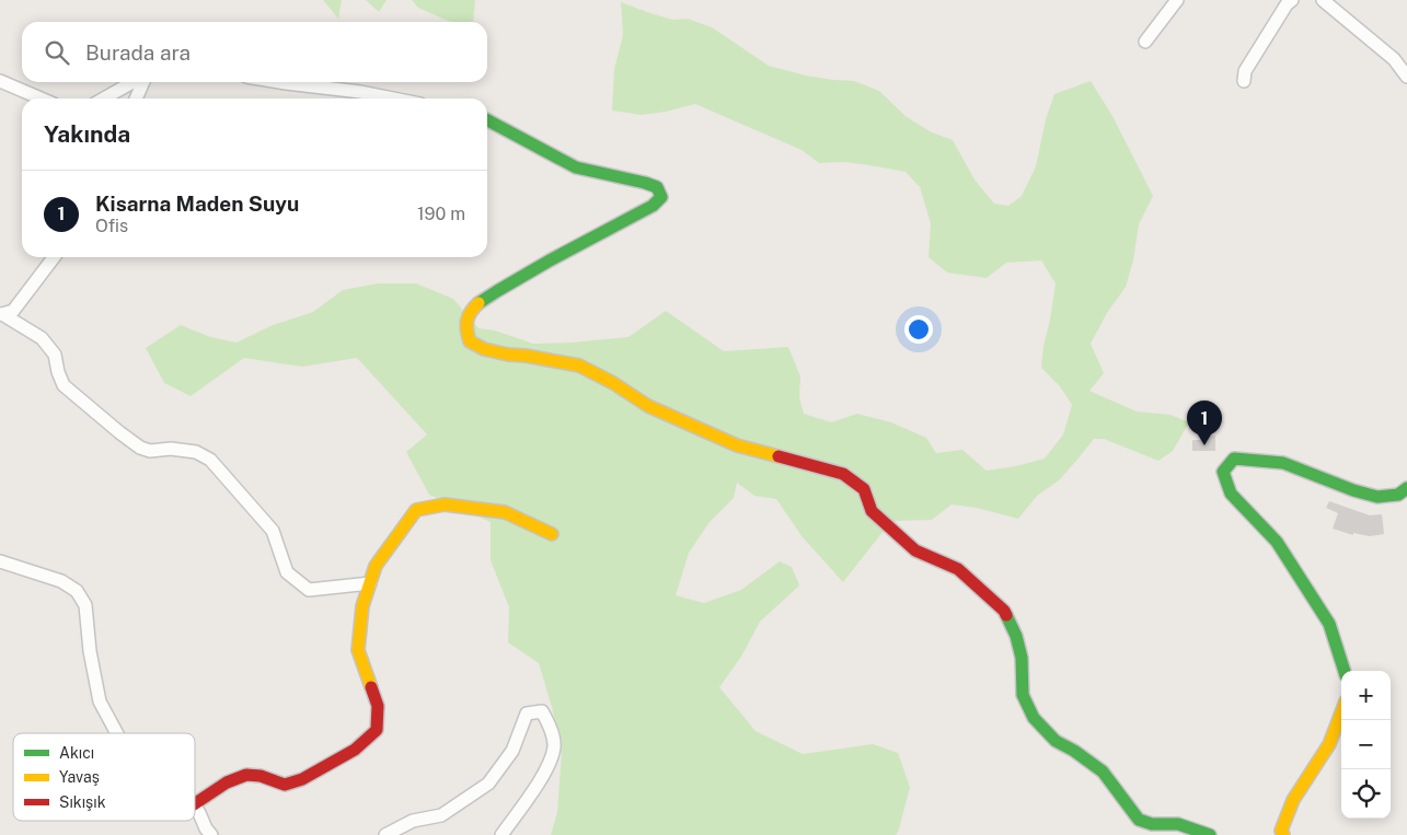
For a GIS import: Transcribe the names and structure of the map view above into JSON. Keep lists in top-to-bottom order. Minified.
{"legend":["Akıcı","Yavaş","Sıkışık"],"page":{"search":"Burada ara","heading":"Yakında","list":[{"mark":"1","name":"Kisarna Maden Suyu","note":"Ofis","value":"190 m"}],"pins":"1","map_buttons":["+","−"]}}
